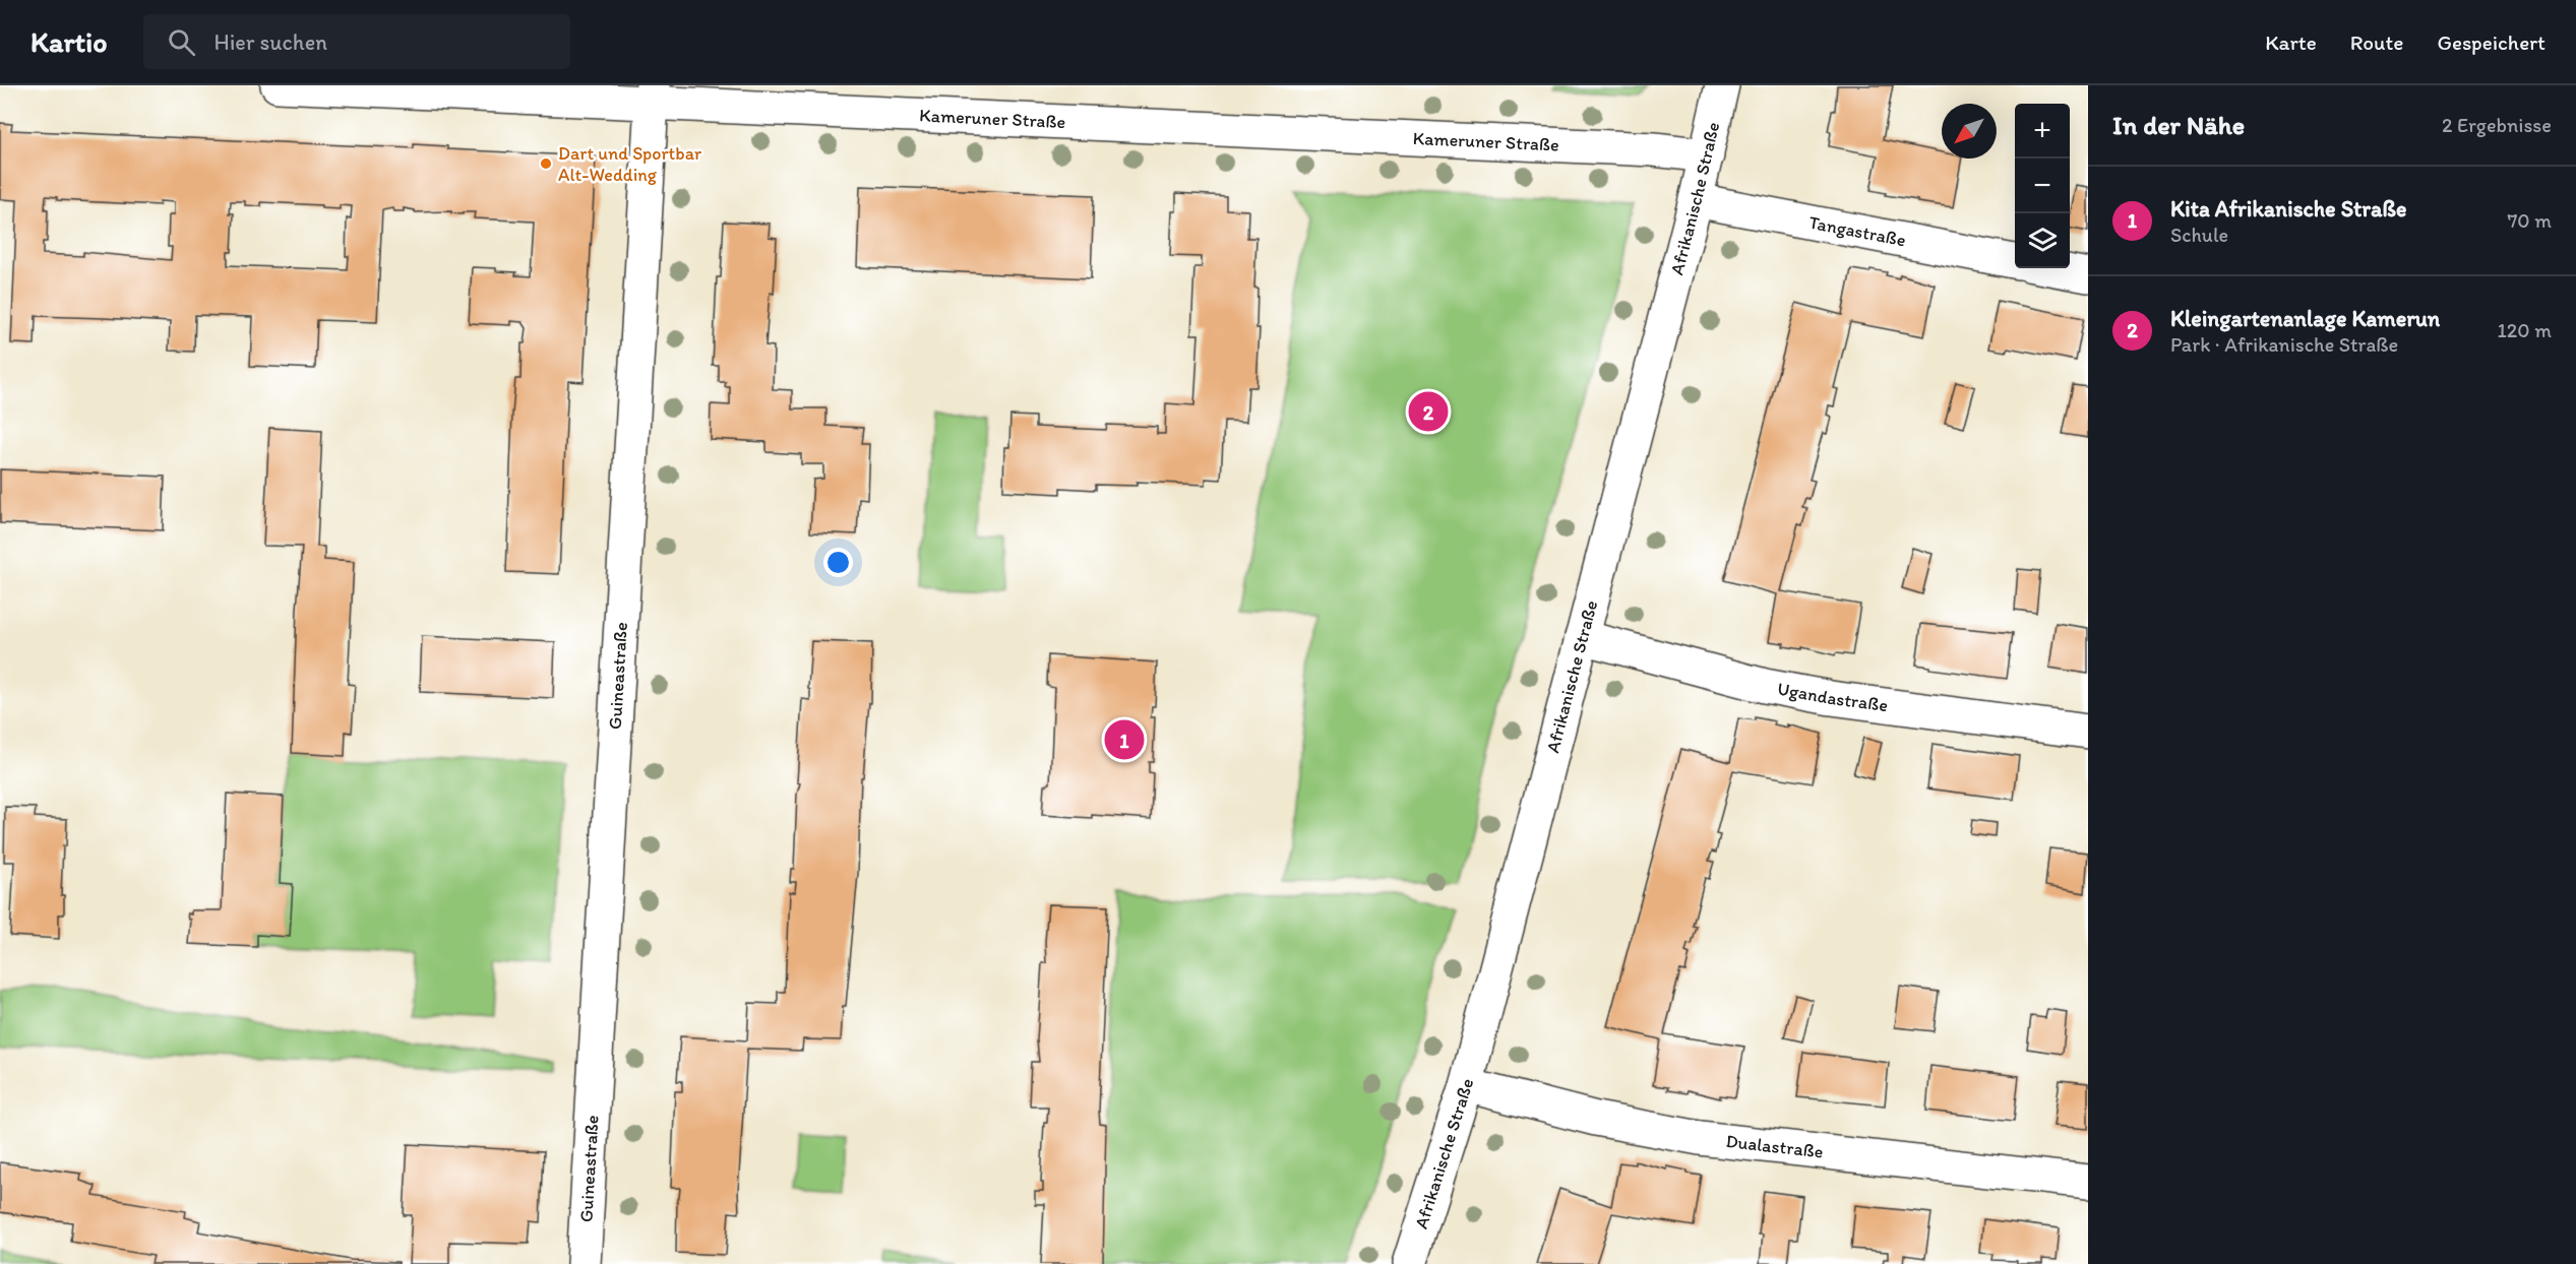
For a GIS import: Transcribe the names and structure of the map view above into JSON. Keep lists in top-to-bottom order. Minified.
{"streets":{"street":["Kameruner Straße","Afrikanische Straße","Tangastraße","Guineastraße","Ugandastraße","Dualastraße"]},"crossings":[["Kameruner Straße","Afrikanische Straße"],["Kameruner Straße","Guineastraße"],["Afrikanische Straße","Tangastraße"],["Afrikanische Straße","Ugandastraße"],["Afrikanische Straße","Dualastraße"]],"places":["Dart und Sportbar Alt-Wedding"],"north":"bottom left","page":{"header":"Kartio","search":"Hier suchen","nav":["Karte","Route","Gespeichert"],"heading":["In der Nähe","2 Ergebnisse"],"map_buttons":["+","−"],"list":[{"mark":"1","name":"Kita Afrikanische Straße","note":"Schule","value":"70 m"},{"mark":"2","name":"Kleingartenanlage Kamerun","note":"Park · Afrikanische Straße","value":"120 m"}],"pins":["2","1"]}}
